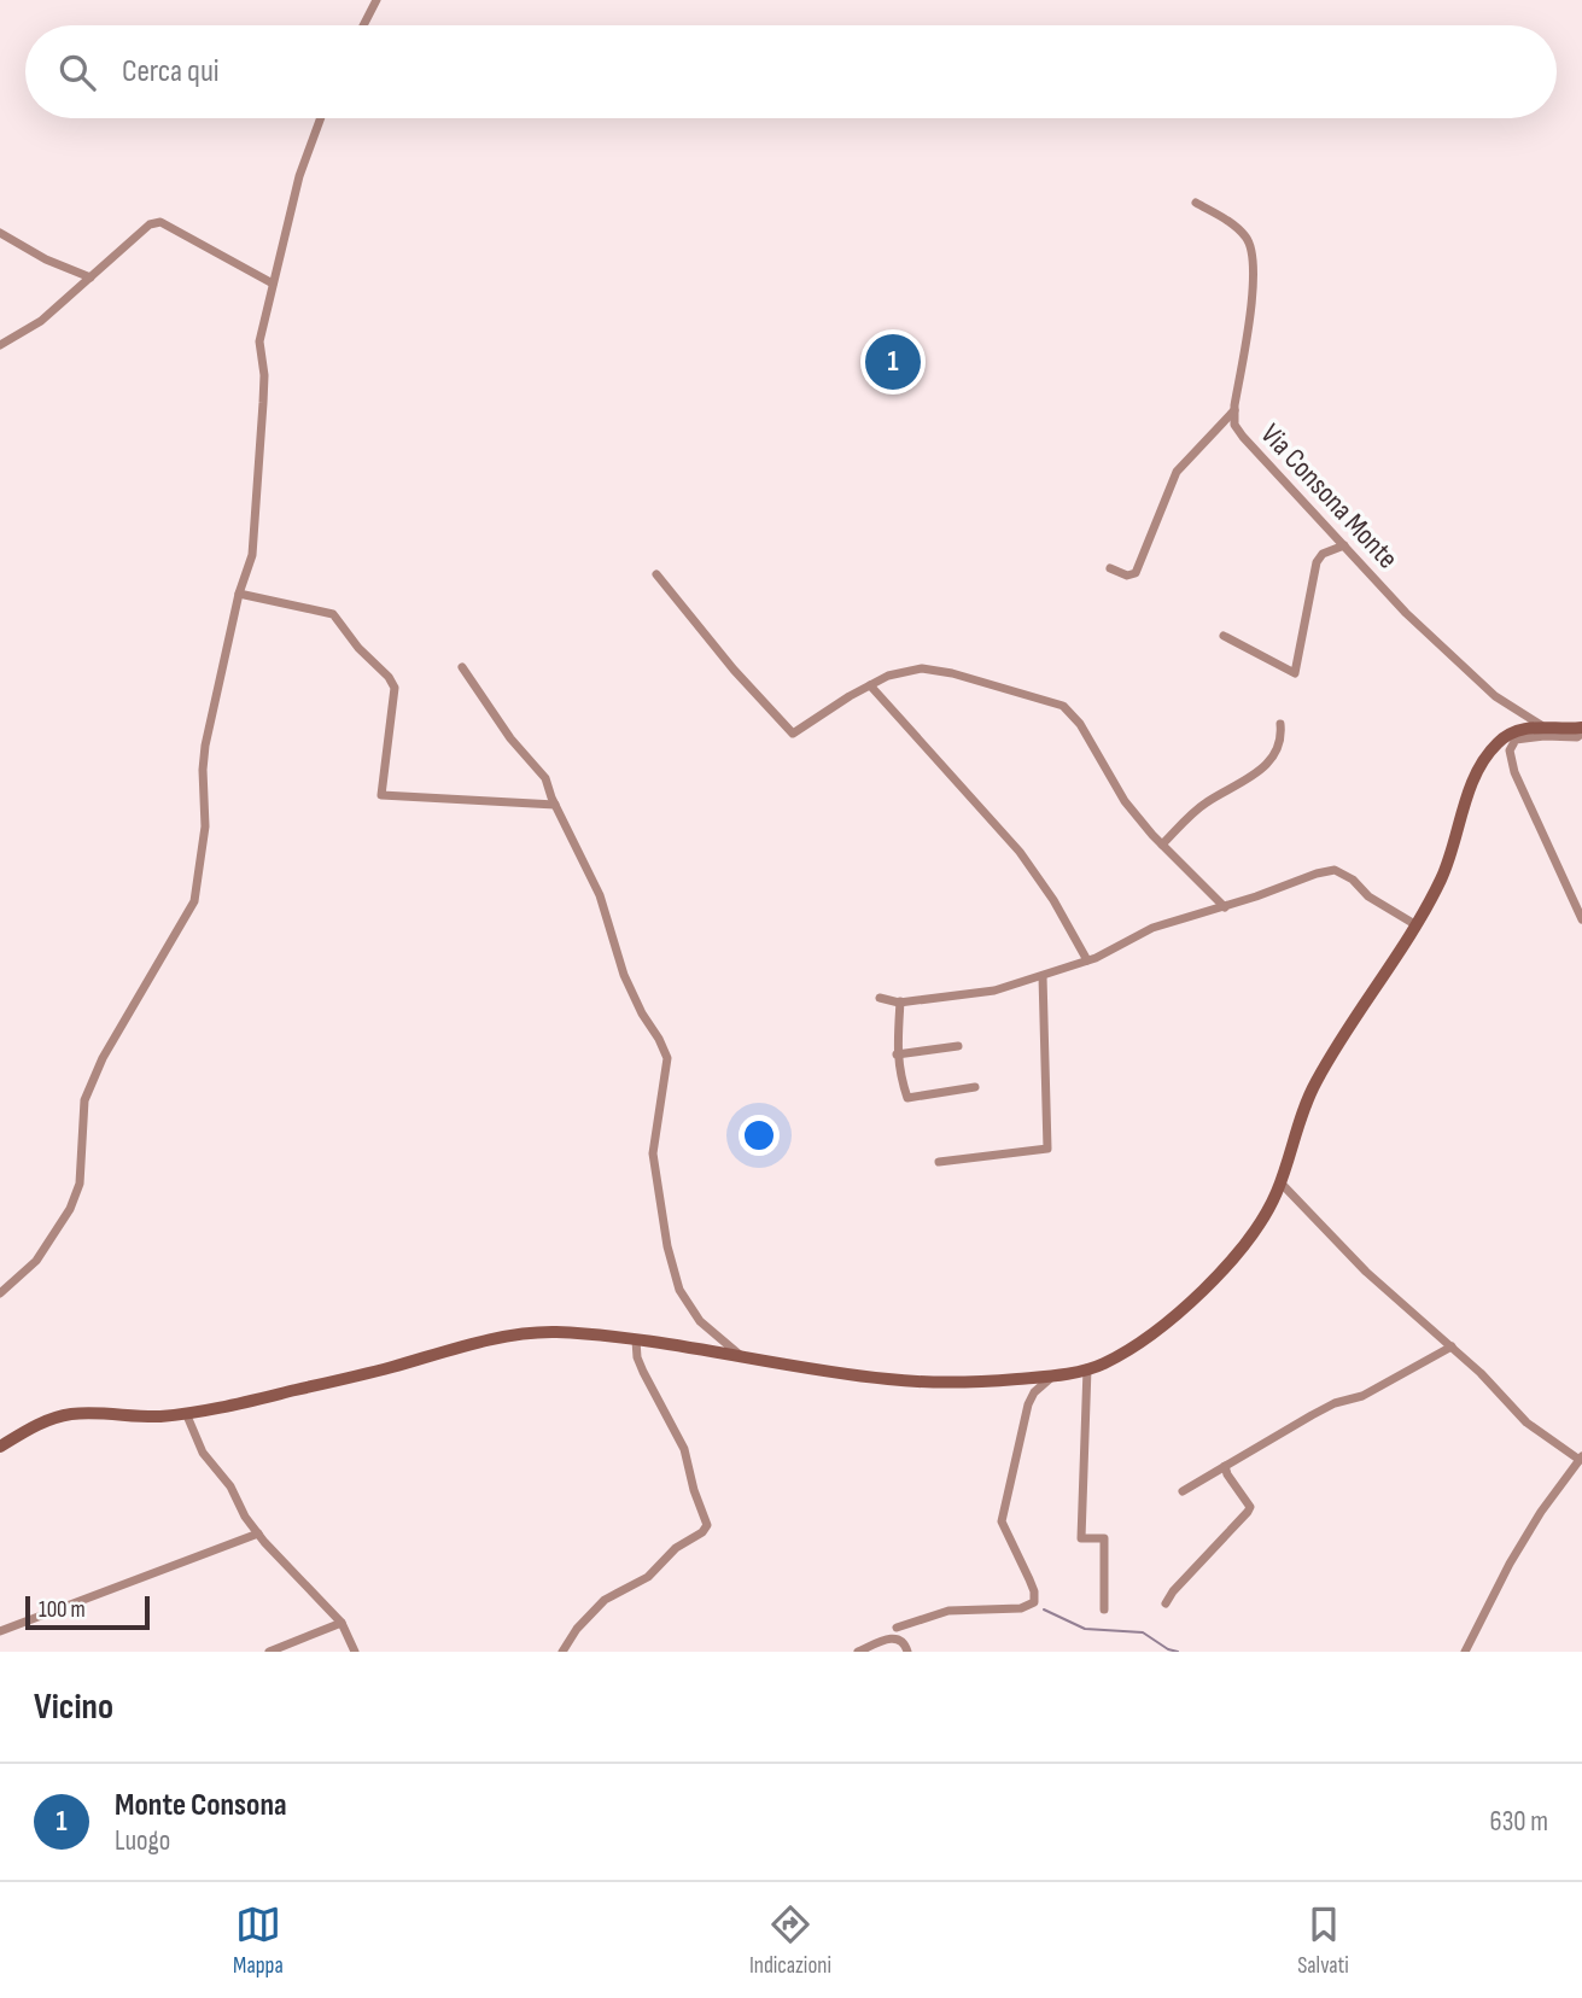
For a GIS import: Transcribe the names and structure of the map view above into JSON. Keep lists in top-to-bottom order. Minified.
{"streets":{"street":["Via Consona Monte"]},"scale_bar":"100 m","page":{"search":"Cerca qui","pins":"1","scale":"100 m","heading":"Vicino","list":[{"mark":"1","name":"Monte Consona","note":"Luogo","value":"630 m"}],"nav":["Mappa","Indicazioni","Salvati"]}}
